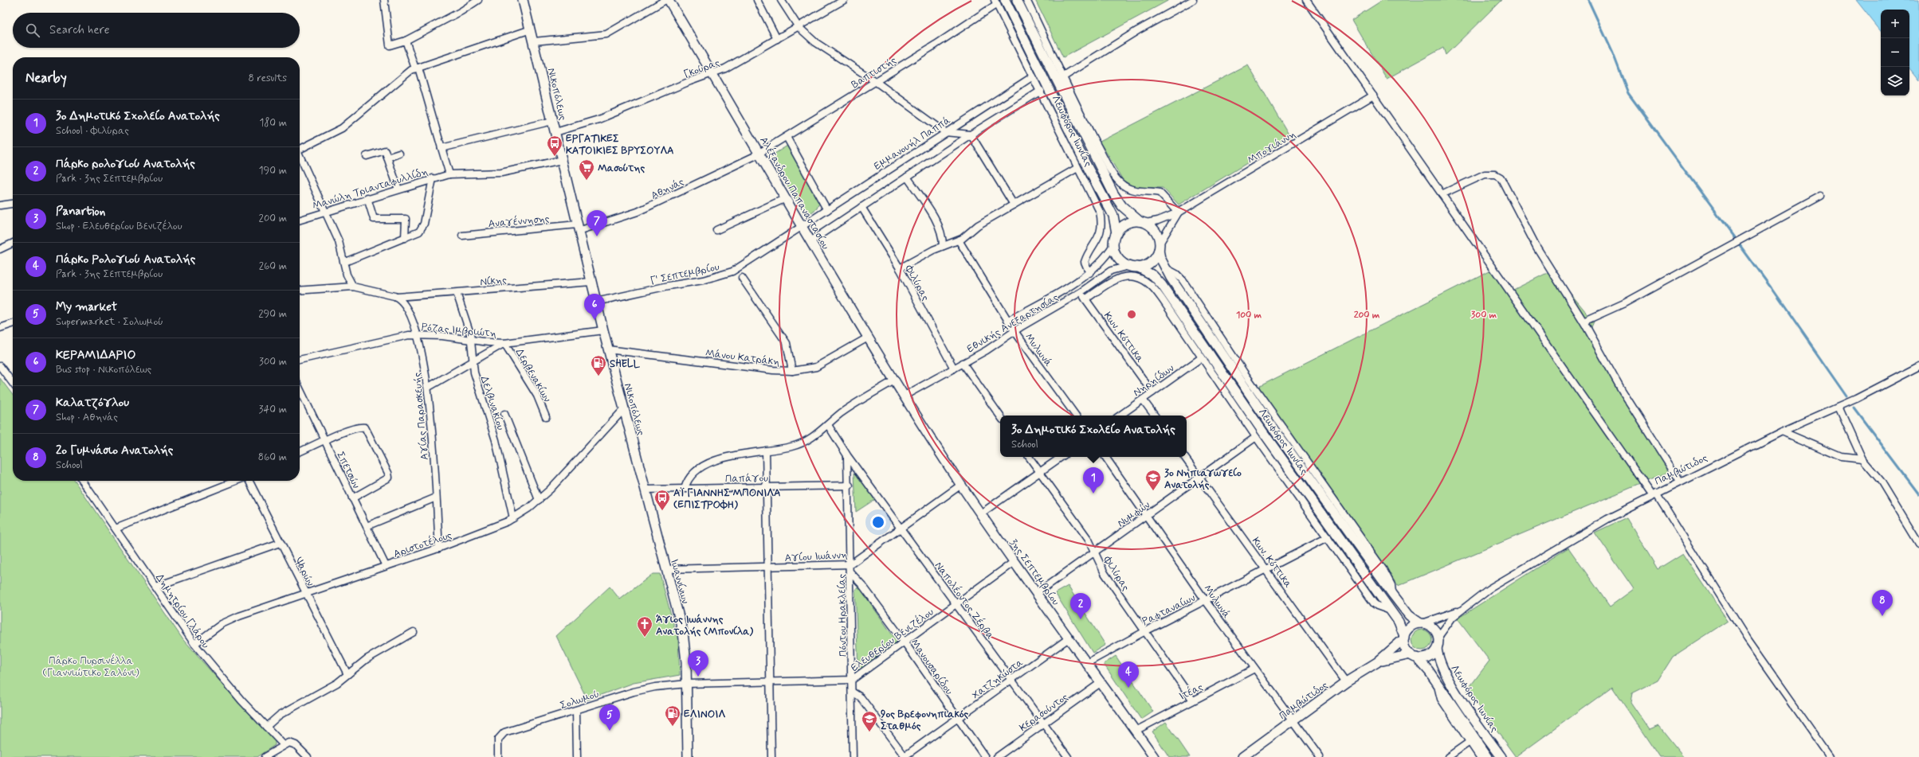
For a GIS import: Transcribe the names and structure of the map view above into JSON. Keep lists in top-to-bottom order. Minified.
{"streets":{"street":["Γκούρας","Βαπτιστής","Νικοπόλεως","Λεωφόρος Ιωνίας","Εμμανουήλ Παππά","Μπογιάννη","Μανώλη Τριανταφυλλίδη","Αθηνάς","Αλέξανδρου Παπαναστασίου","Αναγέννησης","Γ' Σεπτεμβρίου","Νίκης","Φιλύρας","Εθνικής Ανεξαρτησίας","Ρόζας Ιμβριώτη","Κων. Κόττικα","Μυλωνά","Μάνου Κατράκη","Δερβενακίων","Νηρηίδων","Δελβινακίου","Αγίας Παρασκευής","Παμβώτιδος","Σπετσών","Παπάγου","Νυμφών","Αριστοτέλους","Αγίου Ιωάννη","Ψαρών","3ης Σεπτεμβρίου","Ιωαννίνων","Ναπολέοντος Ζέρβα","Ραφταναίων","Δημητρίου Γλάρου","Πόντου Ηρακλείας","Ελευθερίου Βενιζέλου","Μανουσαρίδου","Χατζηκώστα","Ιτέας","Σολωμού","Κερασούντος"]},"crossings":[["Γκούρας","Νικοπόλεως"],["Γκούρας","Αλέξανδρου Παπαναστασίου"],["Βαπτιστής","Λεωφόρος Ιωνίας"],["Βαπτιστής","Αθηνάς"],["Βαπτιστής","Αλέξανδρου Παπαναστασίου"],["Νικοπόλεως","Μανώλη Τριανταφυλλίδη"],["Νικοπόλεως","Αθηνάς"],["Νικοπόλεως","Αναγέννησης"],["Νικοπόλεως","Γ' Σεπτεμβρίου"],["Νικοπόλεως","Νίκης"],["Νικοπόλεως","Ρόζας Ιμβριώτη"],["Νικοπόλεως","Μάνου Κατράκη"],["Νικοπόλεως","Παπάγου"],["Νικοπόλεως","Αριστοτέλους"],["Νικοπόλεως","Ιωαννίνων"],["Λεωφόρος Ιωνίας","Εμμανουήλ Παππά"],["Λεωφόρος Ιωνίας","Μπογιάννη"],["Λεωφόρος Ιωνίας","Εθνικής Ανεξαρτησίας"],["Λεωφόρος Ιωνίας","Παμβώτιδος"],["Εμμανουήλ Παππά","Αλέξανδρου Παπαναστασίου"],["Εμμανουήλ Παππά","Γ' Σεπτεμβρίου"],["Μπογιάννη","Εθνικής Ανεξαρτησίας"],["Αθηνάς","Αλέξανδρου Παπαναστασίου"],["Αθηνάς","Αναγέννησης"],["Αλέξανδρου Παπαναστασίου","Γ' Σεπτεμβρίου"],["Αλέξανδρου Παπαναστασίου","Εθνικής Ανεξαρτησίας"],["Αλέξανδρου Παπαναστασίου","Μάνου Κατράκη"],["Αλέξανδρου Παπαναστασίου","3ης Σεπτεμβρίου"],["Νίκης","Δελβινακίου"],["Νίκης","Αγίας Παρασκευής"],["Φιλύρας","Εθνικής Ανεξαρτησίας"],["Φιλύρας","Νυμφών"],["Φιλύρας","Ραφταναίων"],["Φιλύρας","Ιτέας"],["Εθνικής Ανεξαρτησίας","Κων. Κόττικα"],["Εθνικής Ανεξαρτησίας","Μυλωνά"],["Εθνικής Ανεξαρτησίας","3ης Σεπτεμβρίου"],["Ρόζας Ιμβριώτη","Δερβενακίων"],["Ρόζας Ιμβριώτη","Δελβινακίου"],["Ρόζας Ιμβριώτη","Αγίας Παρασκευής"],["Κων. Κόττικα","Νηρηίδων"],["Κων. Κόττικα","Παμβώτιδος"],["Κων. Κόττικα","Νυμφών"],["Κων. Κόττικα","Ραφταναίων"],["Μυλωνά","Παμβώτιδος"],["Μυλωνά","Νυμφών"],["Μυλωνά","Ραφταναίων"],["Μυλωνά","Ιτέας"],["Δελβινακίου","Αριστοτέλους"],["Αγίας Παρασκευής","Αριστοτέλους"],["Σπετσών","Αριστοτέλους"],["Παπάγου","Ιωαννίνων"],["Παπάγου","Πόντου Ηρακλείας"],["Νυμφών","3ης Σεπτεμβρίου"],["Αριστοτέλους","Ψαρών"],["Αριστοτέλους","Δημητρίου Γλάρου"],["Αγίου Ιωάννη","3ης Σεπτεμβρίου"],["Αγίου Ιωάννη","Ιωαννίνων"],["Αγίου Ιωάννη","Ναπολέοντος Ζέρβα"],["Αγίου Ιωάννη","Πόντου Ηρακλείας"],["3ης Σεπτεμβρίου","Ραφταναίων"],["3ης Σεπτεμβρίου","Ελευθερίου Βενιζέλου"],["3ης Σεπτεμβρίου","Χατζηκώστα"],["3ης Σεπτεμβρίου","Ιτέας"],["3ης Σεπτεμβρίου","Κερασούντος"],["Ιωαννίνων","Ελευθερίου Βενιζέλου"],["Ιωαννίνων","Σολωμού"],["Ναπολέοντος Ζέρβα","Πόντου Ηρακλείας"],["Ναπολέοντος Ζέρβα","Ελευθερίου Βενιζέλου"],["Ναπολέοντος Ζέρβα","Χατζηκώστα"],["Ναπολέοντος Ζέρβα","Κερασούντος"],["Πόντου Ηρακλείας","Ελευθερίου Βενιζέλου"],["Πόντου Ηρακλείας","Μανουσαρίδου"],["Ελευθερίου Βενιζέλου","Μανουσαρίδου"],["Ελευθερίου Βενιζέλου","Σολωμού"],["Μανουσαρίδου","Χατζηκώστα"]],"parks":["Πάρκο Πυρσινέλλα (Γιαννιώτικο Σαλόνι)"],"places":{"bus stop":["ΕΡΓΑΤΙΚΕΣ ΚΑΤΟΙΚΙΕΣ ΒΡΥΣΟΥΛΑ","ΑΪ ΓΙΑΝΝΗΣ ΜΠΟΝΙΛΑ (ΕΠΙΣΤΡΟΦΗ)"],"supermarket":["Μασούτης"],"fuel station":["SHELL","ΕΛΙΝΟΙΛ"],"school or university":["3ο Νηπιαγωγείο Ανατολής","9ος Βρεφονηπιακός Σταθμός"],"church":["Άγιος Ιωάννης Ανατολής (Μπονίλα)"]},"page":{"map_buttons":["+","−"],"search":"Search here","heading":["Nearby","8 results"],"list":[{"mark":"1","name":"3ο Δημοτικό Σχολείο Ανατολής","note":"School · Φιλύρας","value":"180 m"},{"mark":"2","name":"Πάρκο ρολογιού Ανατολής","note":"Park · 3ης Σεπτεμβρίου","value":"190 m"},{"mark":"3","name":"Panartion","note":"Shop · Ελευθερίου Βενιζέλου","value":"200 m"},{"mark":"4","name":"Πάρκο Ρολογιού Ανατολής","note":"Park · 3ης Σεπτεμβρίου","value":"260 m"},{"mark":"5","name":"My market","note":"Supermarket · Σολωμού","value":"290 m"},{"mark":"6","name":"ΚΕΡΑΜΙΔΑΡΙΟ","note":"Bus stop · Νικοπόλεως","value":"300 m"},{"mark":"7","name":"Καλατζόγλου","note":"Shop · Αθηνάς","value":"340 m"},{"mark":"8","name":"2ο Γυμνάσιο Ανατολής","note":"School","value":"860 m"}],"pins":["7","6","1","8","2","3","4","5"],"popup":["3ο Δημοτικό Σχολείο Ανατολής","School"]},"rings":["100 m","200 m","300 m"]}
